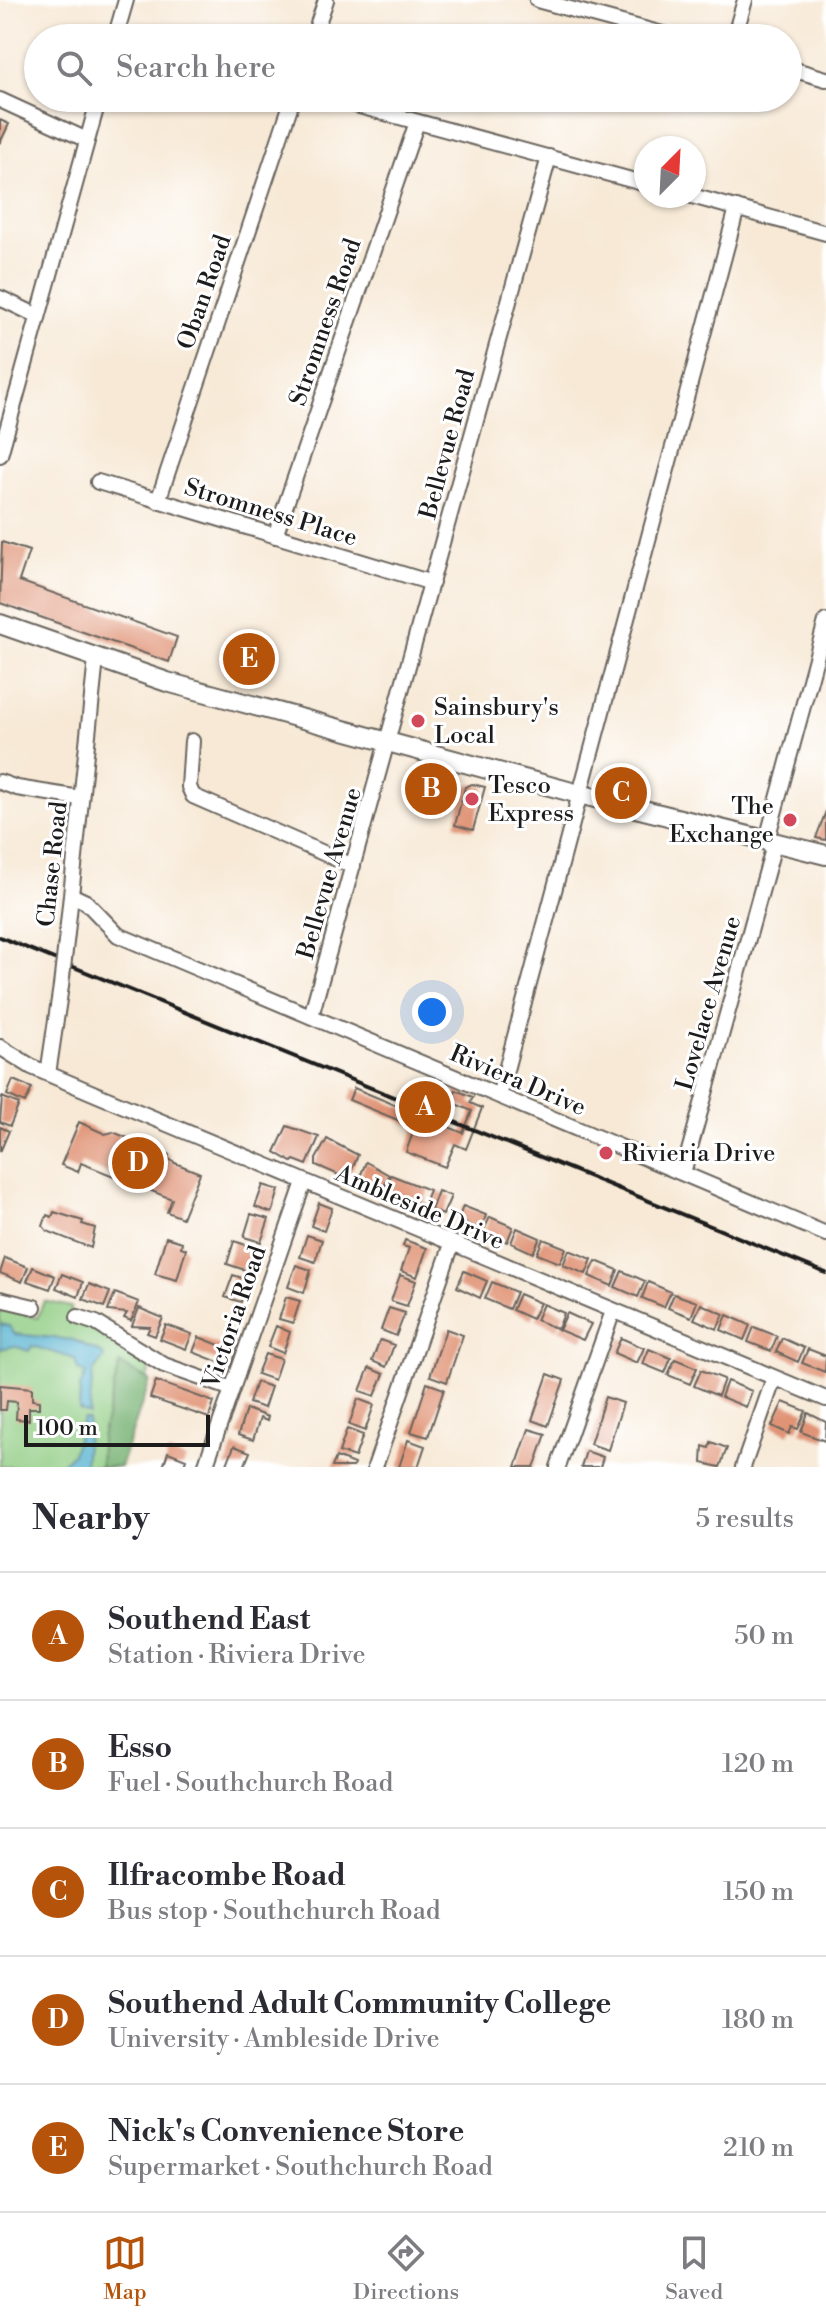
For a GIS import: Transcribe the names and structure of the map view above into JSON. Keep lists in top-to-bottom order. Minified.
{"streets":{"street":["Oban Road","Stromness Road","Bellevue Road","Stromness Place","Chase Road","Bellevue Avenue","Lovelace Avenue","Riviera Drive","Ambleside Drive","Victoria Road"]},"crossings":[["Oban Road","Stromness Place"],["Stromness Road","Stromness Place"],["Bellevue Road","Stromness Place"],["Bellevue Road","Bellevue Avenue"],["Chase Road","Riviera Drive"],["Chase Road","Ambleside Drive"],["Bellevue Avenue","Riviera Drive"],["Lovelace Avenue","Riviera Drive"],["Ambleside Drive","Victoria Road"]],"places":["Sainsbury's Local","Tesco Express","The Exchange","Rivieria Drive"],"scale_bar":"100 m","north":"top right","page":{"search":"Search here","pins":["E","B","C","A","D"],"scale":"100 m","heading":["Nearby","5 results"],"list":[{"mark":"A","name":"Southend East","note":"Station · Riviera Drive","value":"50 m"},{"mark":"B","name":"Esso","note":"Fuel · Southchurch Road","value":"120 m"},{"mark":"C","name":"Ilfracombe Road","note":"Bus stop · Southchurch Road","value":"150 m"},{"mark":"D","name":"Southend Adult Community College","note":"University · Ambleside Drive","value":"180 m"},{"mark":"E","name":"Nick's Convenience Store","note":"Supermarket · Southchurch Road","value":"210 m"}],"nav":["Map","Directions","Saved"]}}
